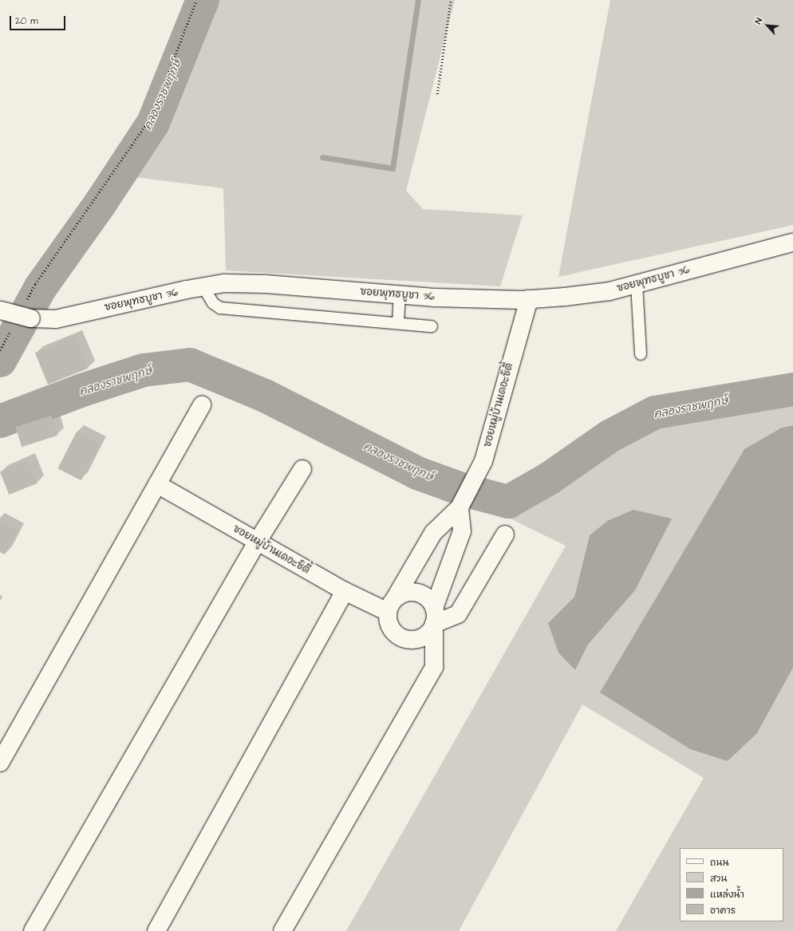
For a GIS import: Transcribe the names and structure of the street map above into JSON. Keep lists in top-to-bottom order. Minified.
{"streets":{"street":["ซอยพุทธบูชา 36","ซอยหมู่บ้านเดอะซิตี้"]},"crossings":[["ซอยพุทธบูชา 36","ซอยหมู่บ้านเดอะซิตี้"]],"water":["คลองราชพฤกษ์"],"legend":["ถนน","สวน","แหล่งน้ำ","อาคาร"],"scale_bar":"20 m","north":"top left"}
